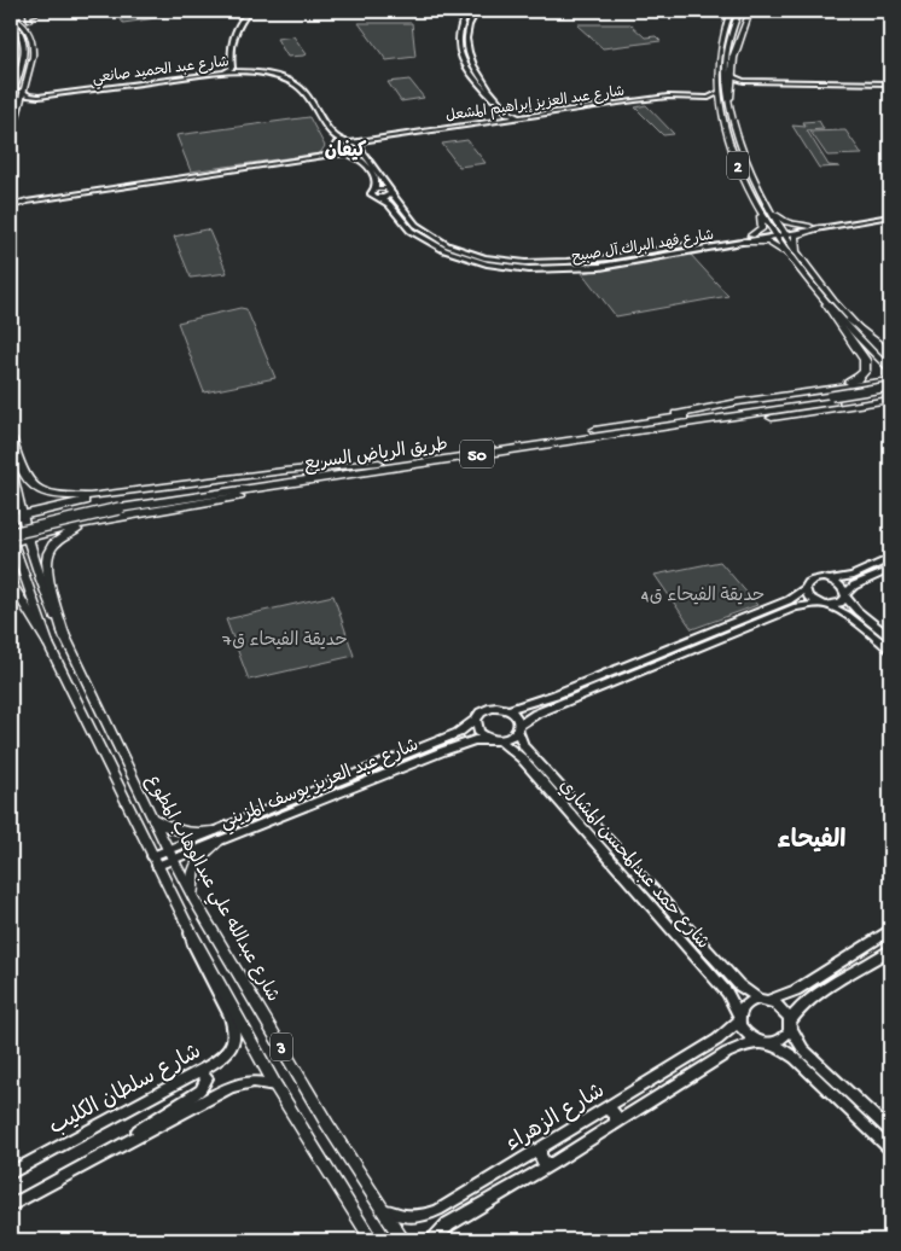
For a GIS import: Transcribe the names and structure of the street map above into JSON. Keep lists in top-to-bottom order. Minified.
{"streets":{"highway":["طريق الرياض السريع","50"],"main road":["2","شارع عبدالله علي عبدالوهاب المطوع","3"],"street":["شارع عبد الحميد صانعي","شارع عبد العزيز إبراهيم المشعل","شارع فهد البراك آل صبيح","شارع عبد العزيز يوسف المزيني","شارع حمد عبدالمحسن المشاري","شارع سلطان الكليب","شارع الزهراء"]},"crossings":[["شارع عبد الحميد صانعي","شارع عبد العزيز إبراهيم المشعل"],["شارع عبد العزيز إبراهيم المشعل","2"],["شارع عبد العزيز إبراهيم المشعل","شارع فهد البراك آل صبيح"],["2","شارع فهد البراك آل صبيح"],["طريق الرياض السريع","شارع عبدالله علي عبدالوهاب المطوع"],["شارع عبد العزيز يوسف المزيني","شارع حمد عبدالمحسن المشاري"],["شارع عبد العزيز يوسف المزيني","شارع عبدالله علي عبدالوهاب المطوع"],["شارع حمد عبدالمحسن المشاري","شارع الزهراء"],["شارع عبدالله علي عبدالوهاب المطوع","شارع سلطان الكليب"],["شارع عبدالله علي عبدالوهاب المطوع","شارع الزهراء"]],"districts":["كيفان","الفيحاء"],"parks":["حديقة الفيحاء ق4","حديقة الفيحاء ق7"]}
